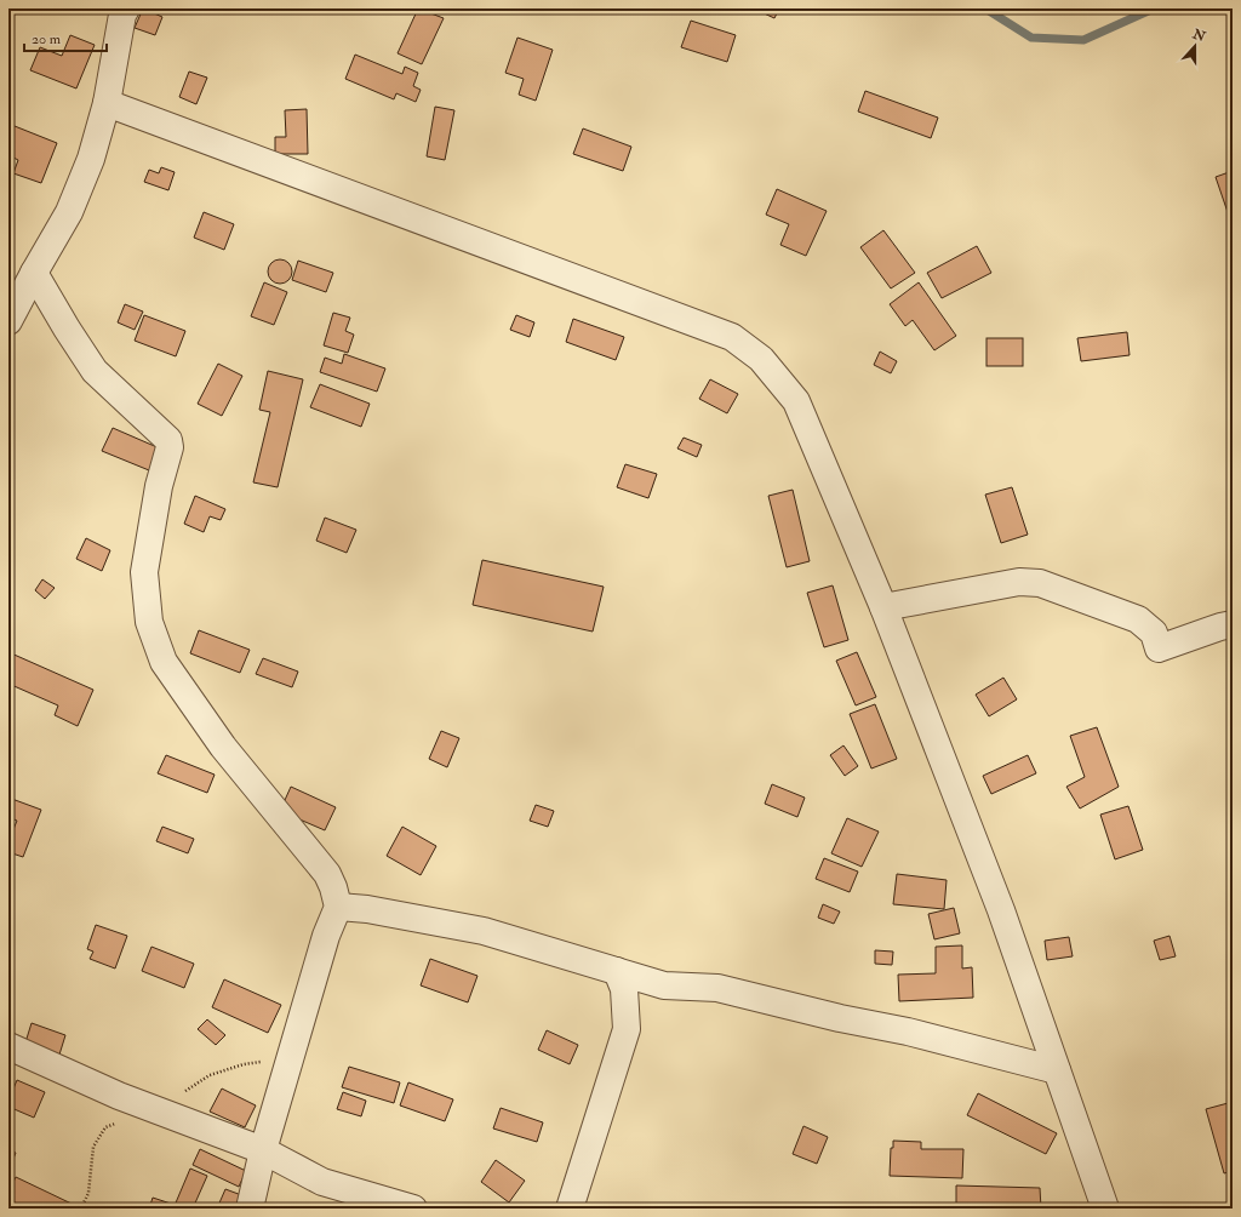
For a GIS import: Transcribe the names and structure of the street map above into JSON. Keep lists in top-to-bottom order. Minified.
{"scale_bar":"20 m","north":"top"}
